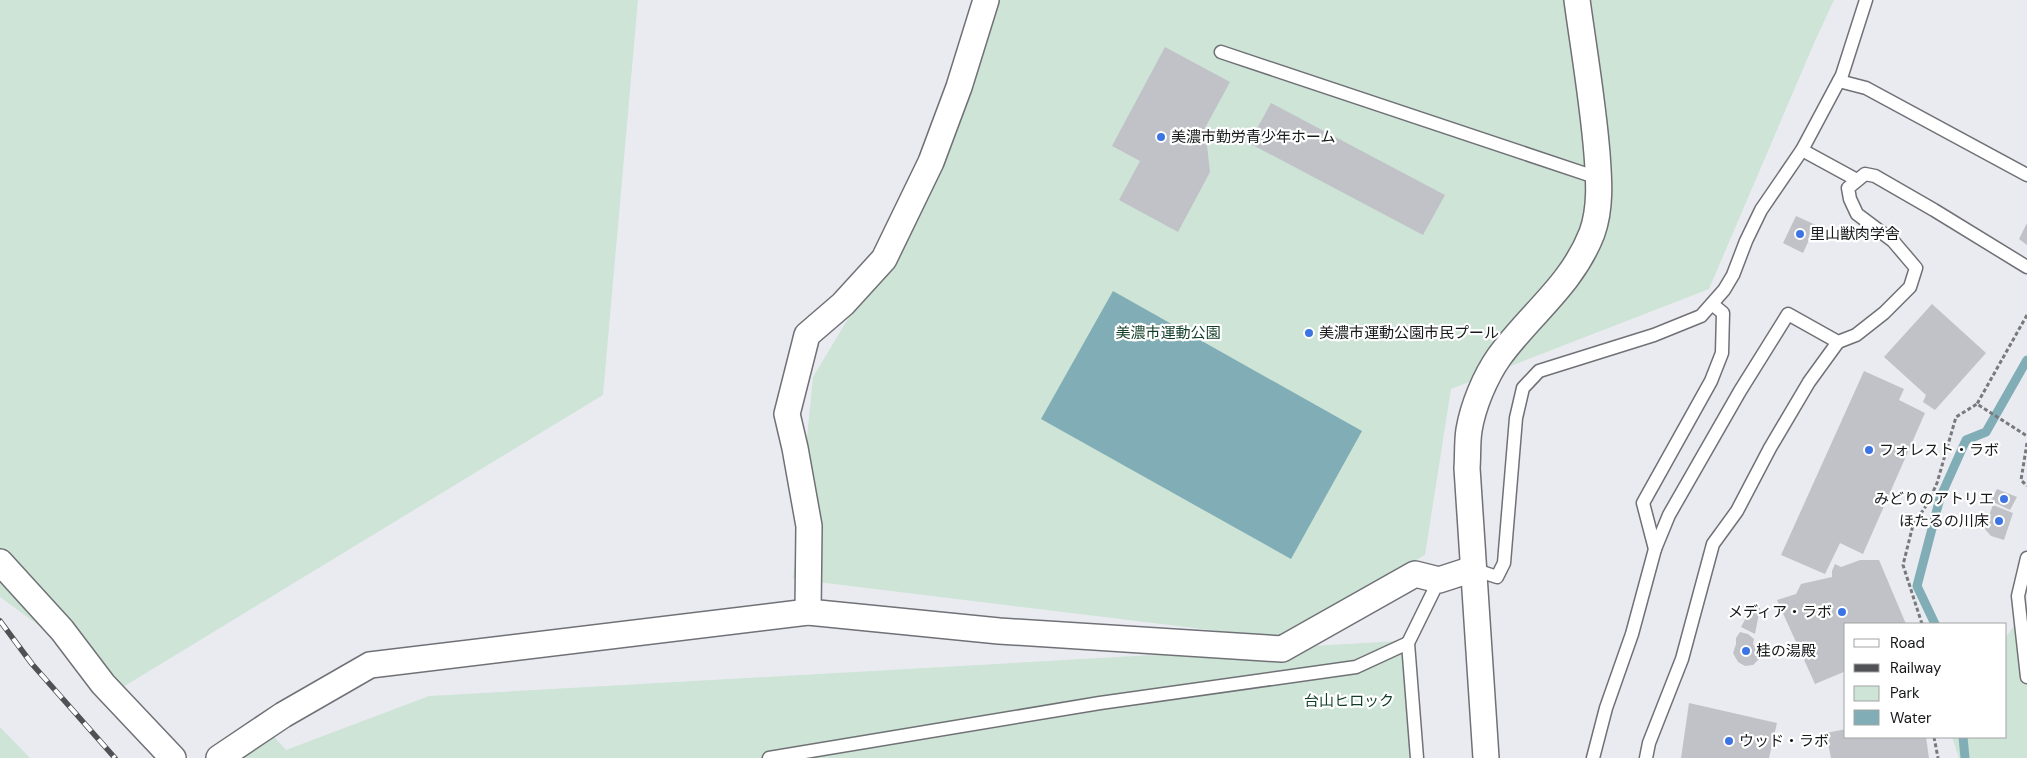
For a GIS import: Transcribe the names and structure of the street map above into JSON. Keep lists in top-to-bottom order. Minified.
{"parks":["美濃市運動公園","台山ヒロック"],"places":["美濃市勤労青少年ホーム","里山獣肉学舎","美濃市運動公園市民プール","フォレスト・ラボ","みどりのアトリエ","ほたるの川床","メディア・ラボ","桂の湯殿","ウッド・ラボ"],"legend":["Road","Railway","Park","Water"]}
